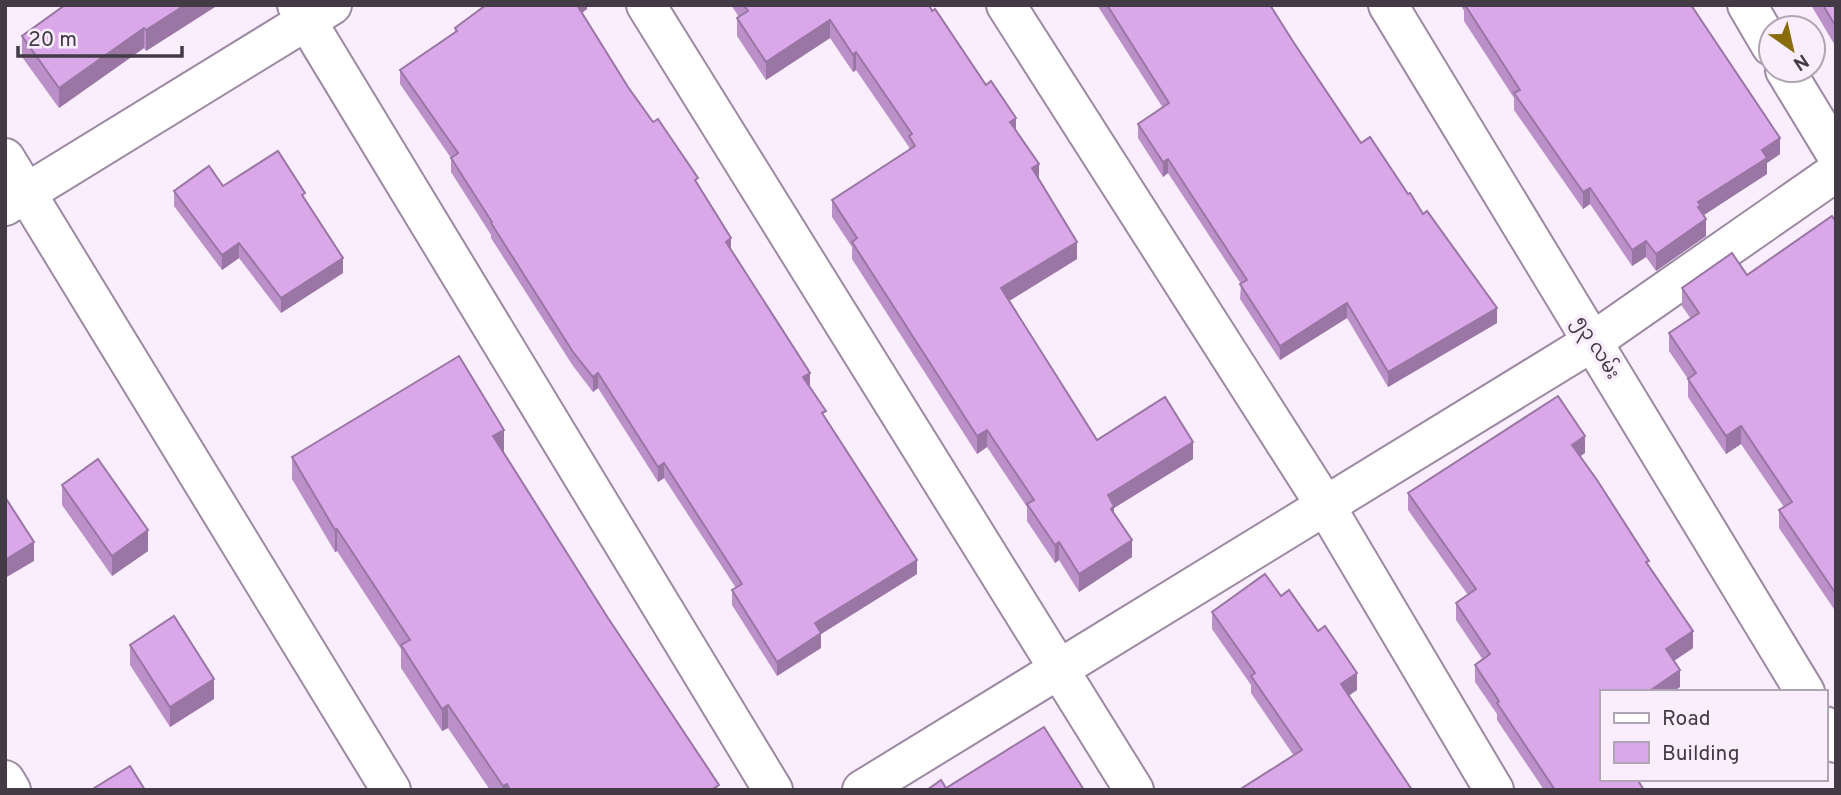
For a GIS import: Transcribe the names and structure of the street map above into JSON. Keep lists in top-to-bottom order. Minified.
{"streets":{"street":["၅၃ လမ်း"]},"legend":["Road","Building"],"scale_bar":"20 m","north":"bottom right"}
